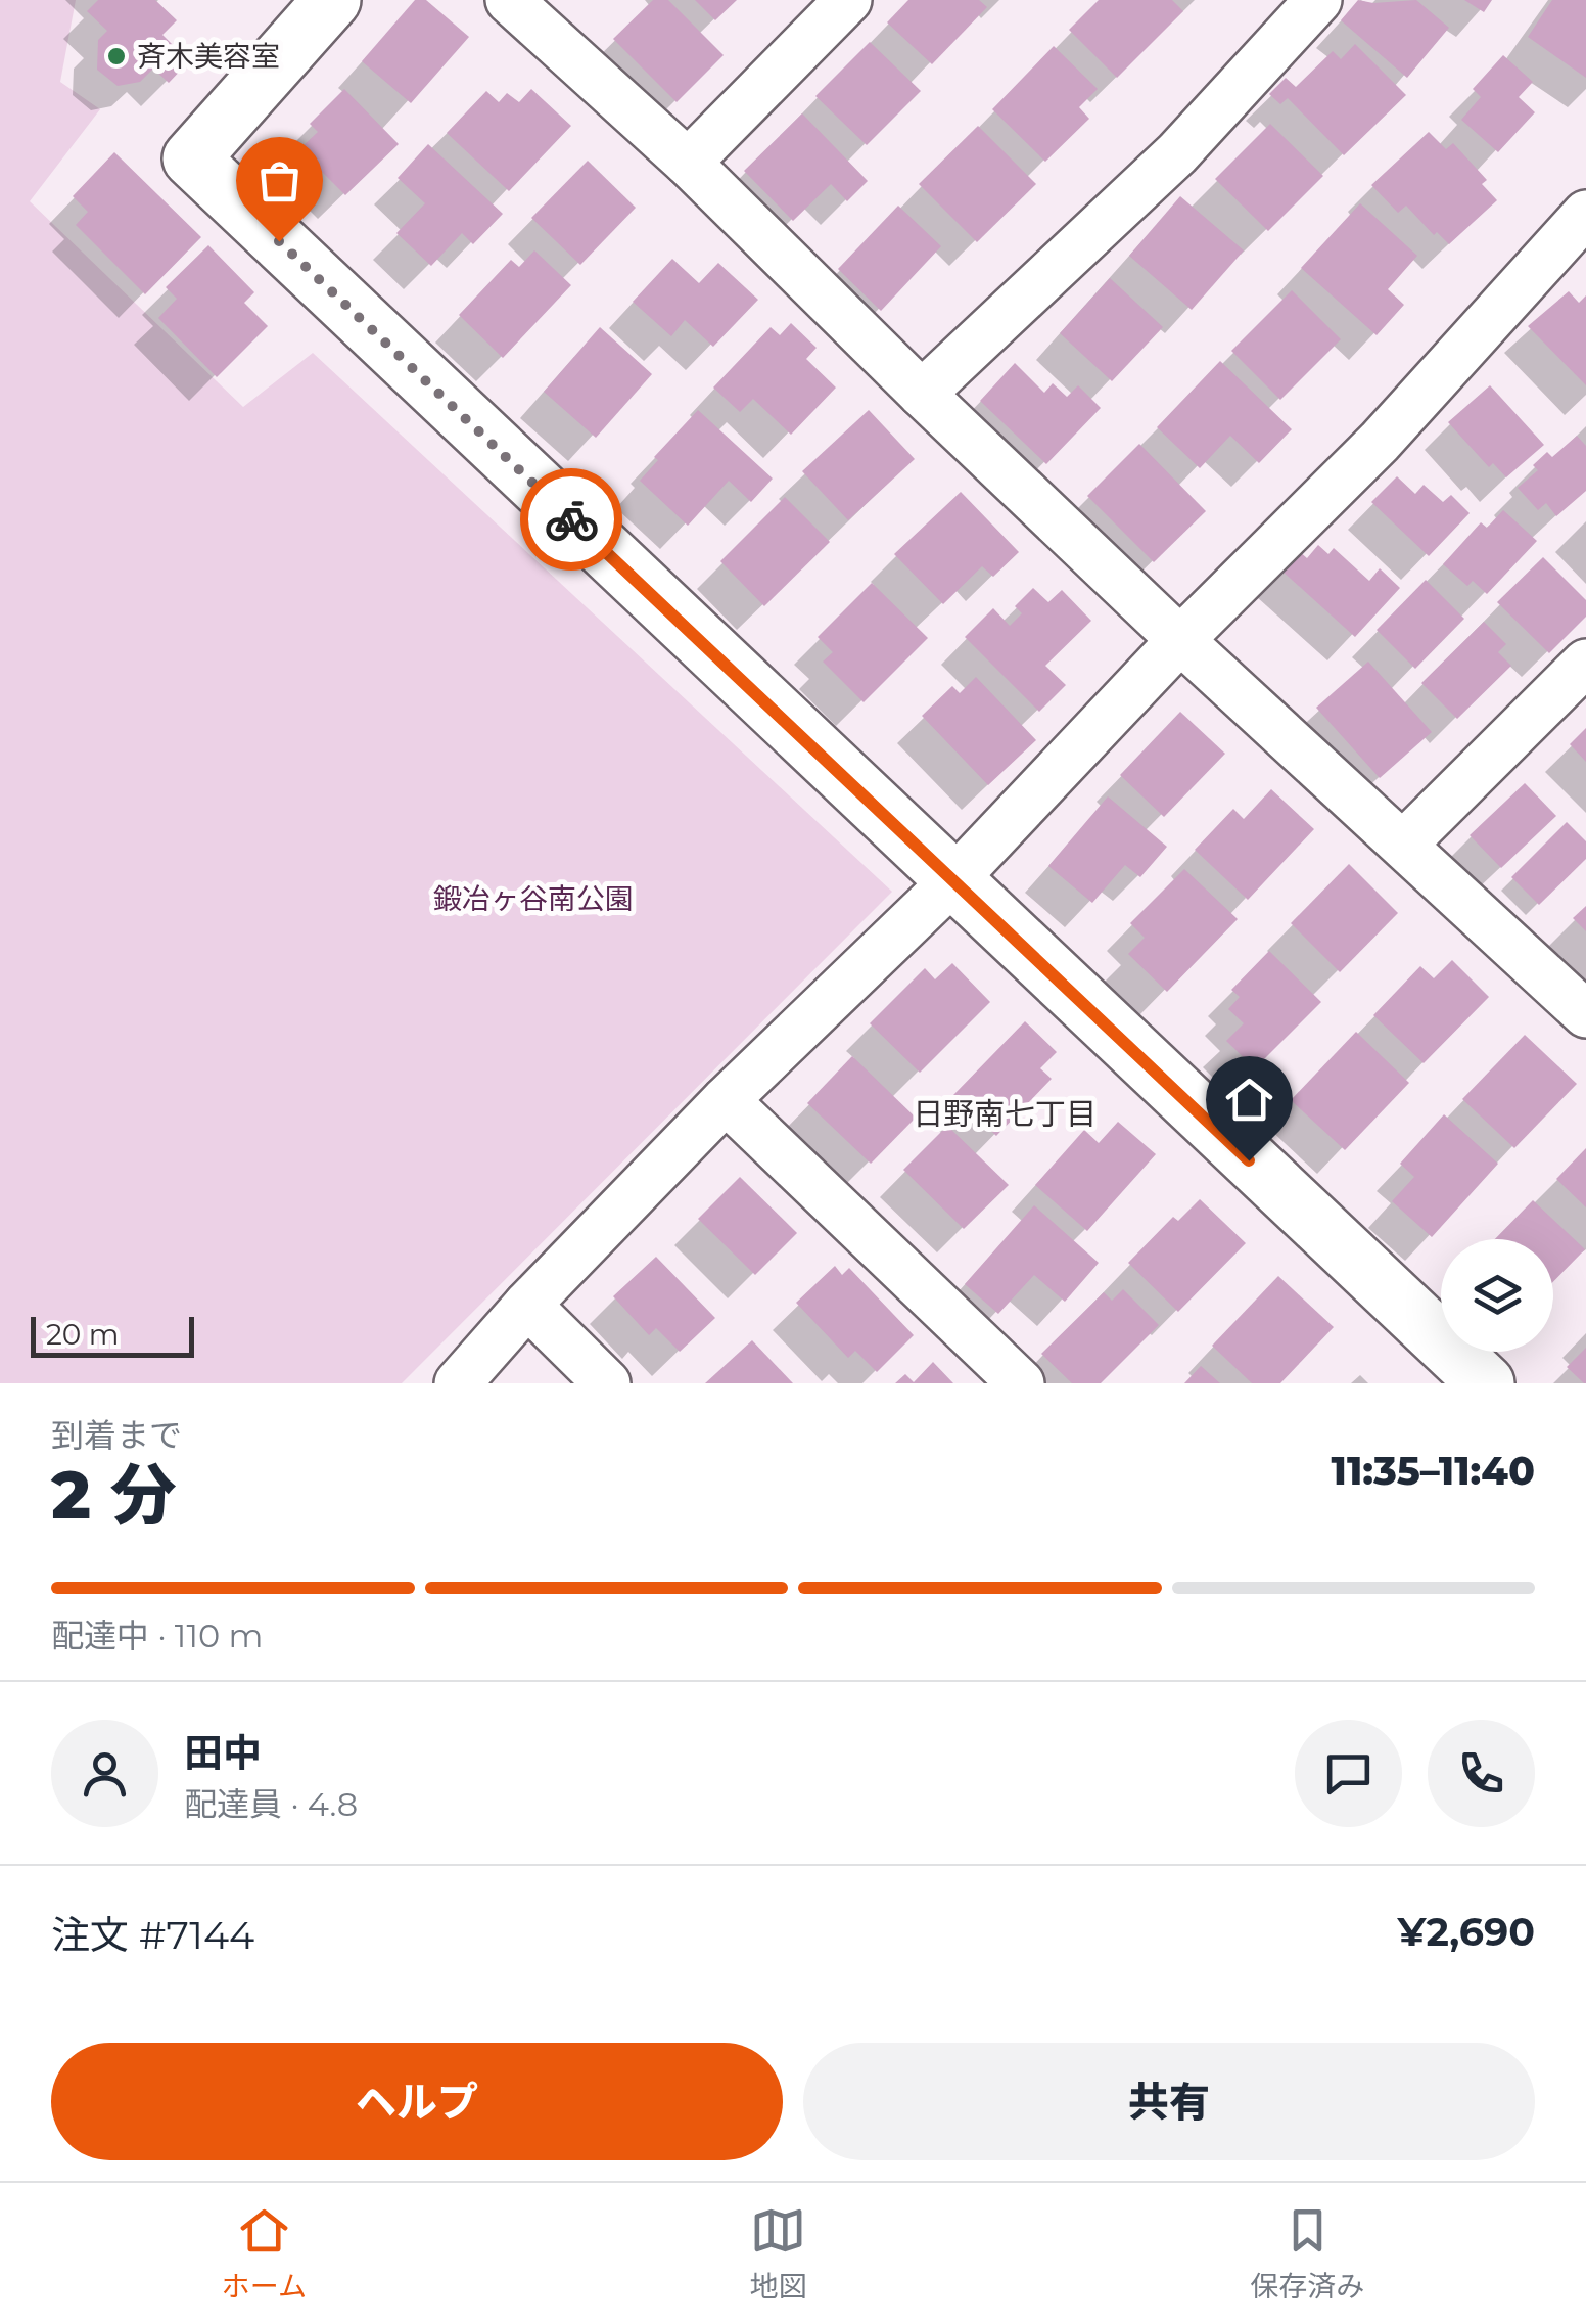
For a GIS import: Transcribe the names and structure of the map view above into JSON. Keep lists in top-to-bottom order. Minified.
{"districts":["日野南七丁目"],"parks":["鍛冶ヶ谷南公園"],"places":["斉木美容室"],"scale_bar":"20 m","page":{"scale":"20 m","heading":["2 分","到着まで","11:35–11:40"],"panel":["田中","配達員 · 4.8","注文 #7144","¥2,690"],"bar":"配達中 · 110 m","buttons":["ヘルプ","共有"],"tabs":["ホーム","地図","保存済み"]}}
